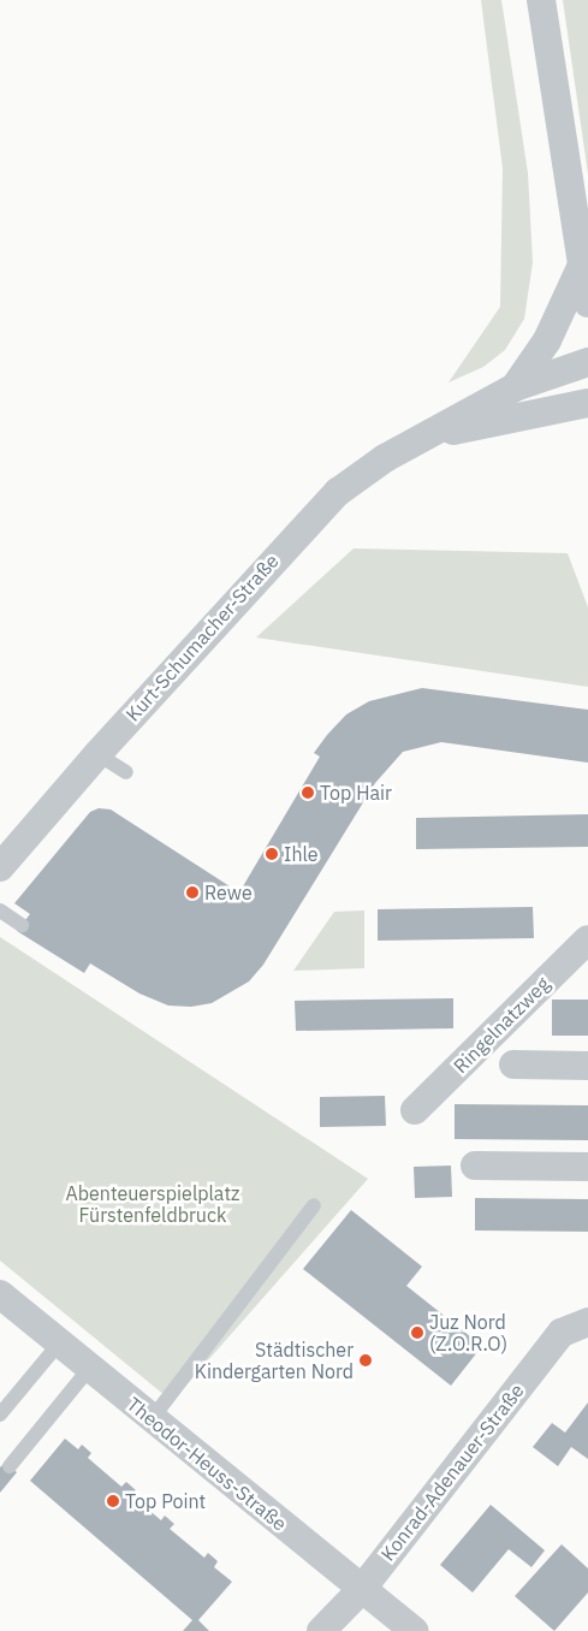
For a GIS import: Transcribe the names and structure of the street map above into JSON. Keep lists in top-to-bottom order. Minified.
{"streets":{"street":["Kurt-Schumacher-Straße","Ringelnatzweg","Theodor-Heuss-Straße","Konrad-Adenauer-Straße"]},"crossings":[["Theodor-Heuss-Straße","Konrad-Adenauer-Straße"]],"parks":["Abenteuerspielplatz Fürstenfeldbruck"],"places":["Top Hair","Ihle","Rewe","Juz Nord (Z.O.R.O)","Städtischer Kindergarten Nord","Top Point"]}
